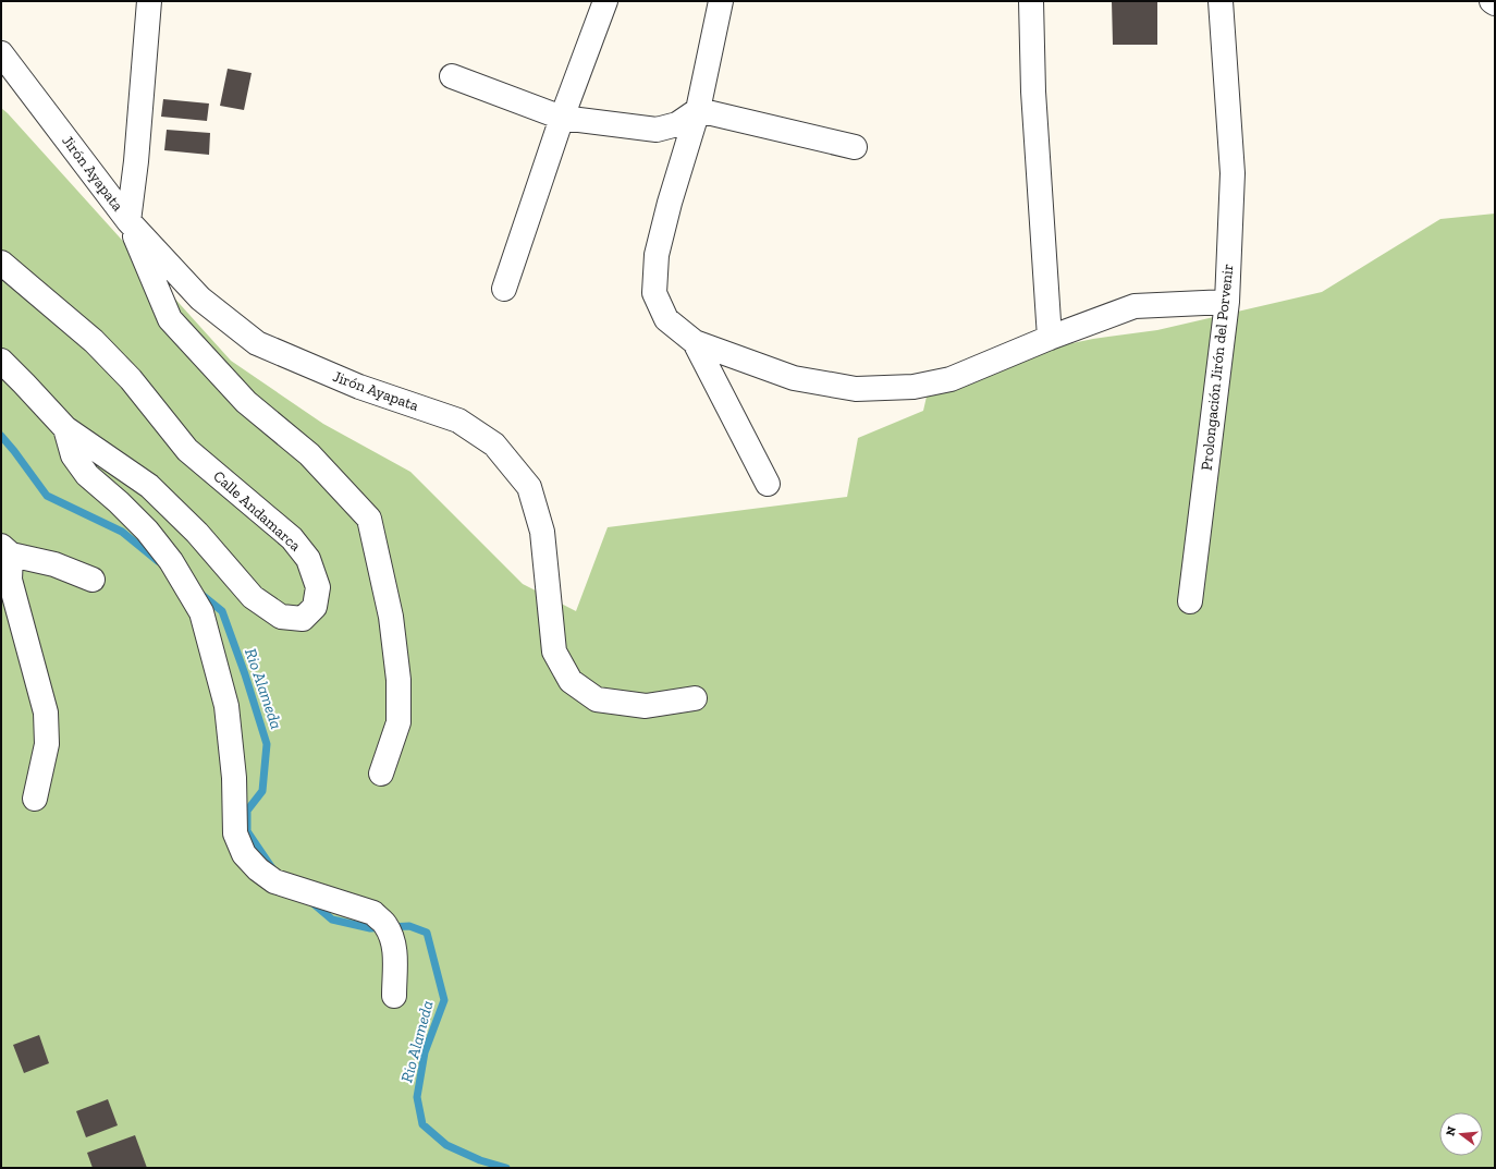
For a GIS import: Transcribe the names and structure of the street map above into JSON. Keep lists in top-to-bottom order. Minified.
{"streets":{"street":["Jirón Ayapata","Prolongación Jirón del Porvenir","Calle Andamarca"]},"water":["Rio Alameda"],"north":"left"}
